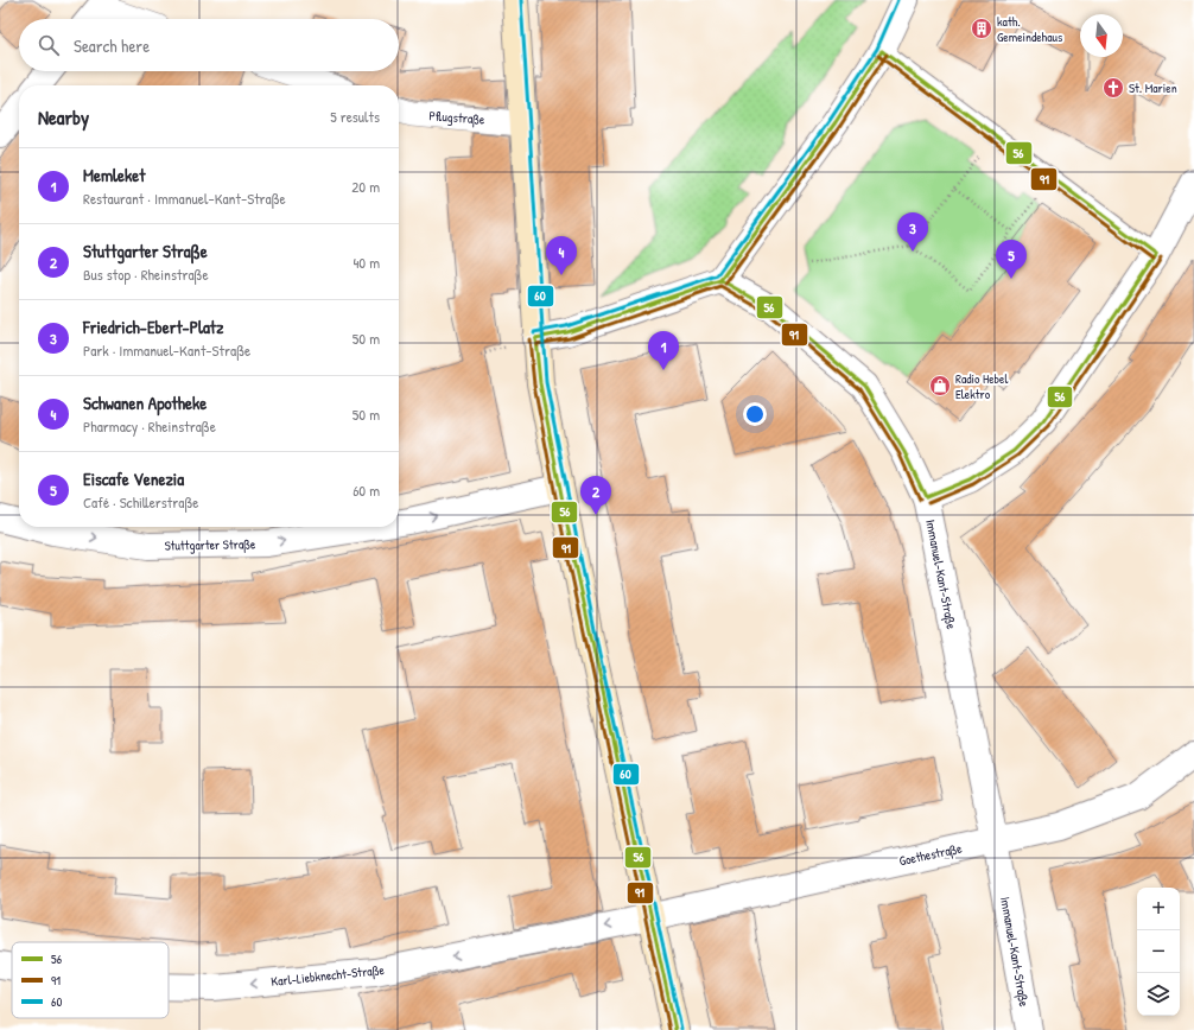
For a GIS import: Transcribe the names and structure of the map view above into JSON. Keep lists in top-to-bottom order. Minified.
{"streets":{"street":["Pflugstraße","Stuttgarter Straße","Immanuel-Kant-Straße","Goethestraße","Karl-Liebknecht-Straße"]},"crossings":[["Immanuel-Kant-Straße","Goethestraße"],["Goethestraße","Karl-Liebknecht-Straße"]],"one_way":["Stuttgarter Straße","Karl-Liebknecht-Straße"],"places":{"building":["kath. Gemeindehaus"],"church":["St. Marien"],"shop":["Radio Hebel Elektro"]},"lines":["transit line 60","transit line 56","transit line 91"],"legend":["56","91","60"],"north":"bottom","page":{"search":"Search here","heading":["Nearby","5 results"],"list":[{"mark":"1","name":"Memleket","note":"Restaurant · Immanuel-Kant-Straße","value":"20 m"},{"mark":"2","name":"Stuttgarter Straße","note":"Bus stop · Rheinstraße","value":"40 m"},{"mark":"3","name":"Friedrich-Ebert-Platz","note":"Park · Immanuel-Kant-Straße","value":"50 m"},{"mark":"4","name":"Schwanen Apotheke","note":"Pharmacy · Rheinstraße","value":"50 m"},{"mark":"5","name":"Eiscafe Venezia","note":"Café · Schillerstraße","value":"60 m"}],"pins":["3","4","5","1","2"],"map_buttons":["+","−"]}}
